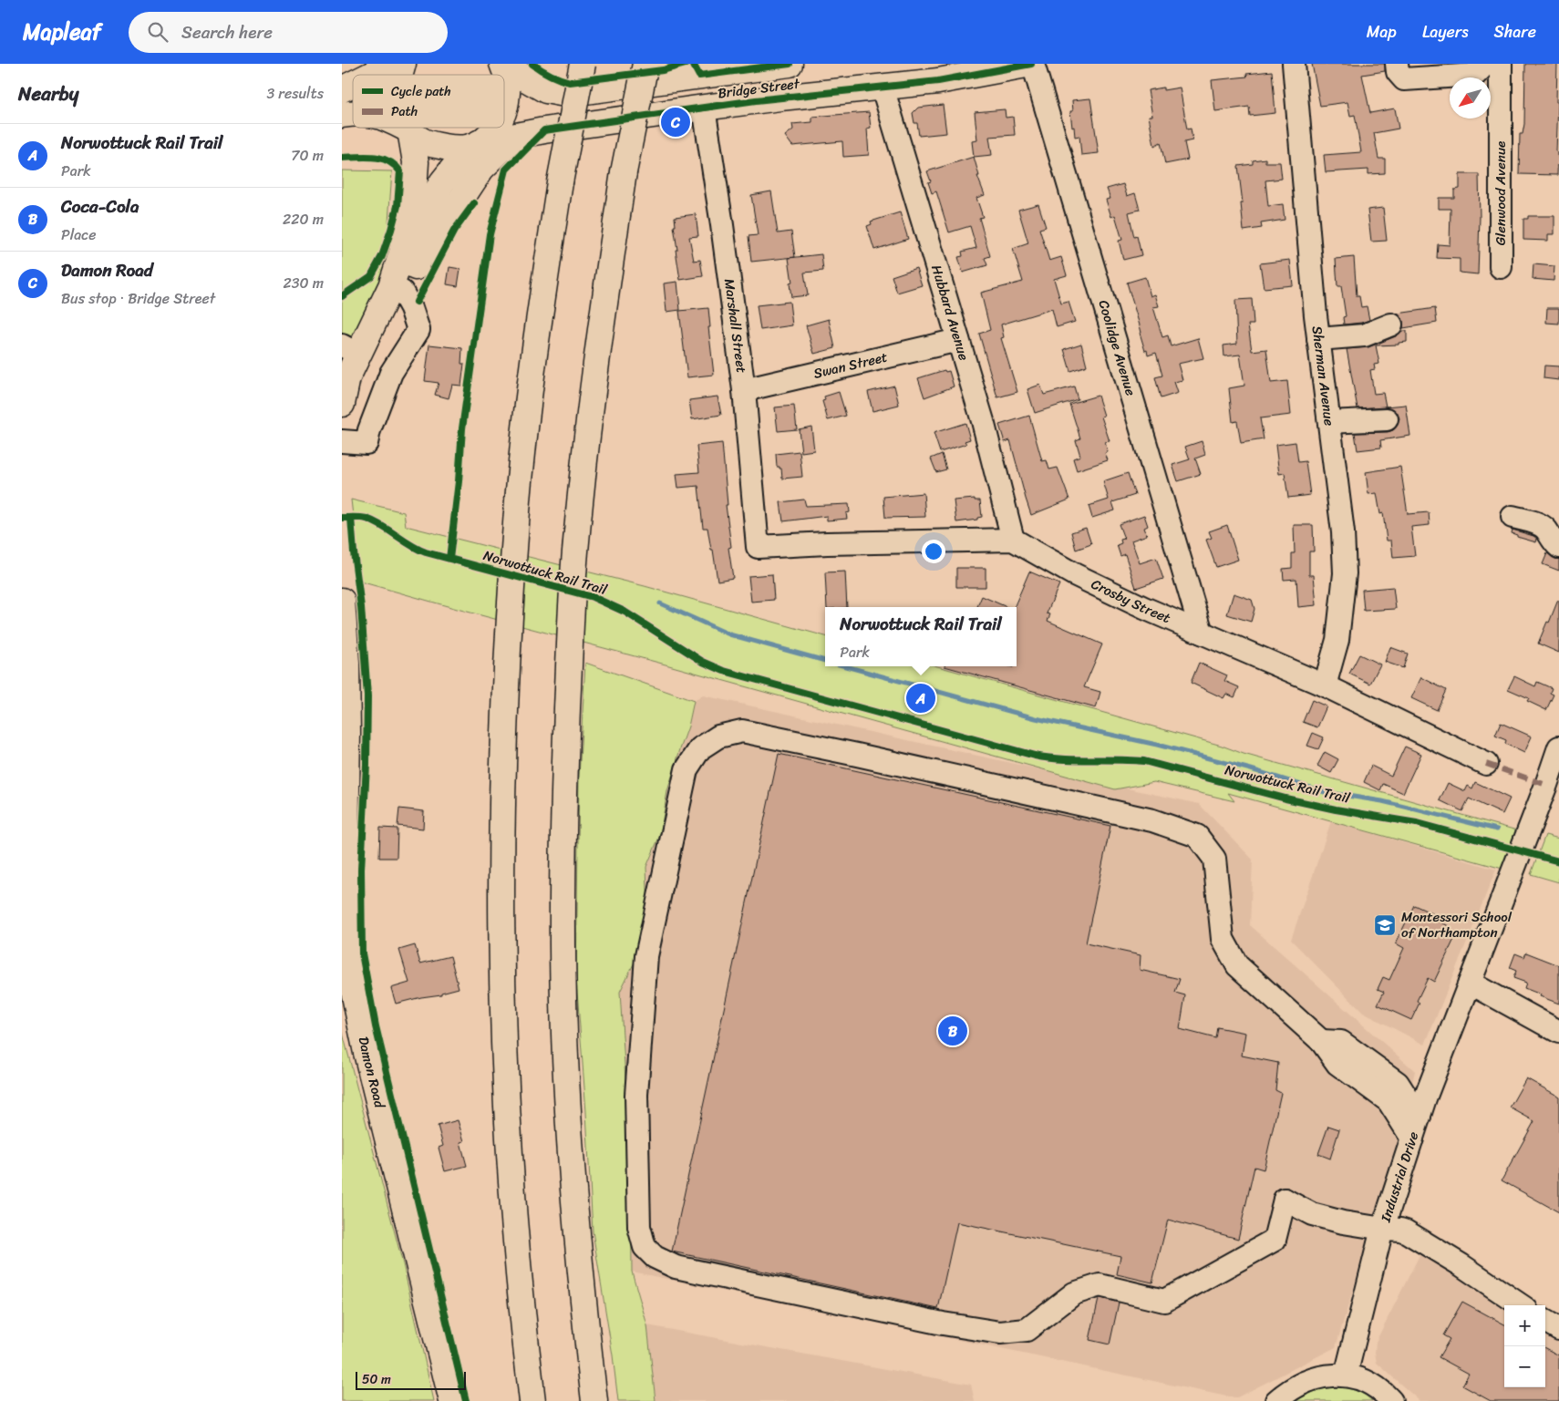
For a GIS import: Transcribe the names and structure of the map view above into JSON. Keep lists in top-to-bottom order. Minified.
{"streets":{"main road":["Bridge Street","Damon Road"],"street":["Glenwood Avenue","Hubbard Avenue","Marshall Street","Coolidge Avenue","Swan Street","Sherman Avenue","Crosby Street","Industrial Drive"],"cycle path":["Norwottuck Rail Trail"]},"crossings":[["Bridge Street","Hubbard Avenue"],["Bridge Street","Marshall Street"],["Bridge Street","Coolidge Avenue"],["Hubbard Avenue","Marshall Street"],["Hubbard Avenue","Swan Street"],["Hubbard Avenue","Crosby Street"],["Marshall Street","Swan Street"],["Marshall Street","Crosby Street"],["Coolidge Avenue","Crosby Street"],["Sherman Avenue","Crosby Street"]],"places":{"school or university":["Montessori School of Northampton"]},"legend":["Cycle path","Path"],"scale_bar":"50 m","north":"bottom left","page":{"header":"Mapleaf","search":"Search here","nav":["Map","Layers","Share"],"heading":["Nearby","3 results"],"pins":["C","A","B"],"list":[{"mark":"A","name":"Norwottuck Rail Trail","note":"Park","value":"70 m"},{"mark":"B","name":"Coca-Cola","note":"Place","value":"220 m"},{"mark":"C","name":"Damon Road","note":"Bus stop · Bridge Street","value":"230 m"}],"popup":["Norwottuck Rail Trail","Park"],"map_buttons":["+","−"],"scale":"50 m"}}
